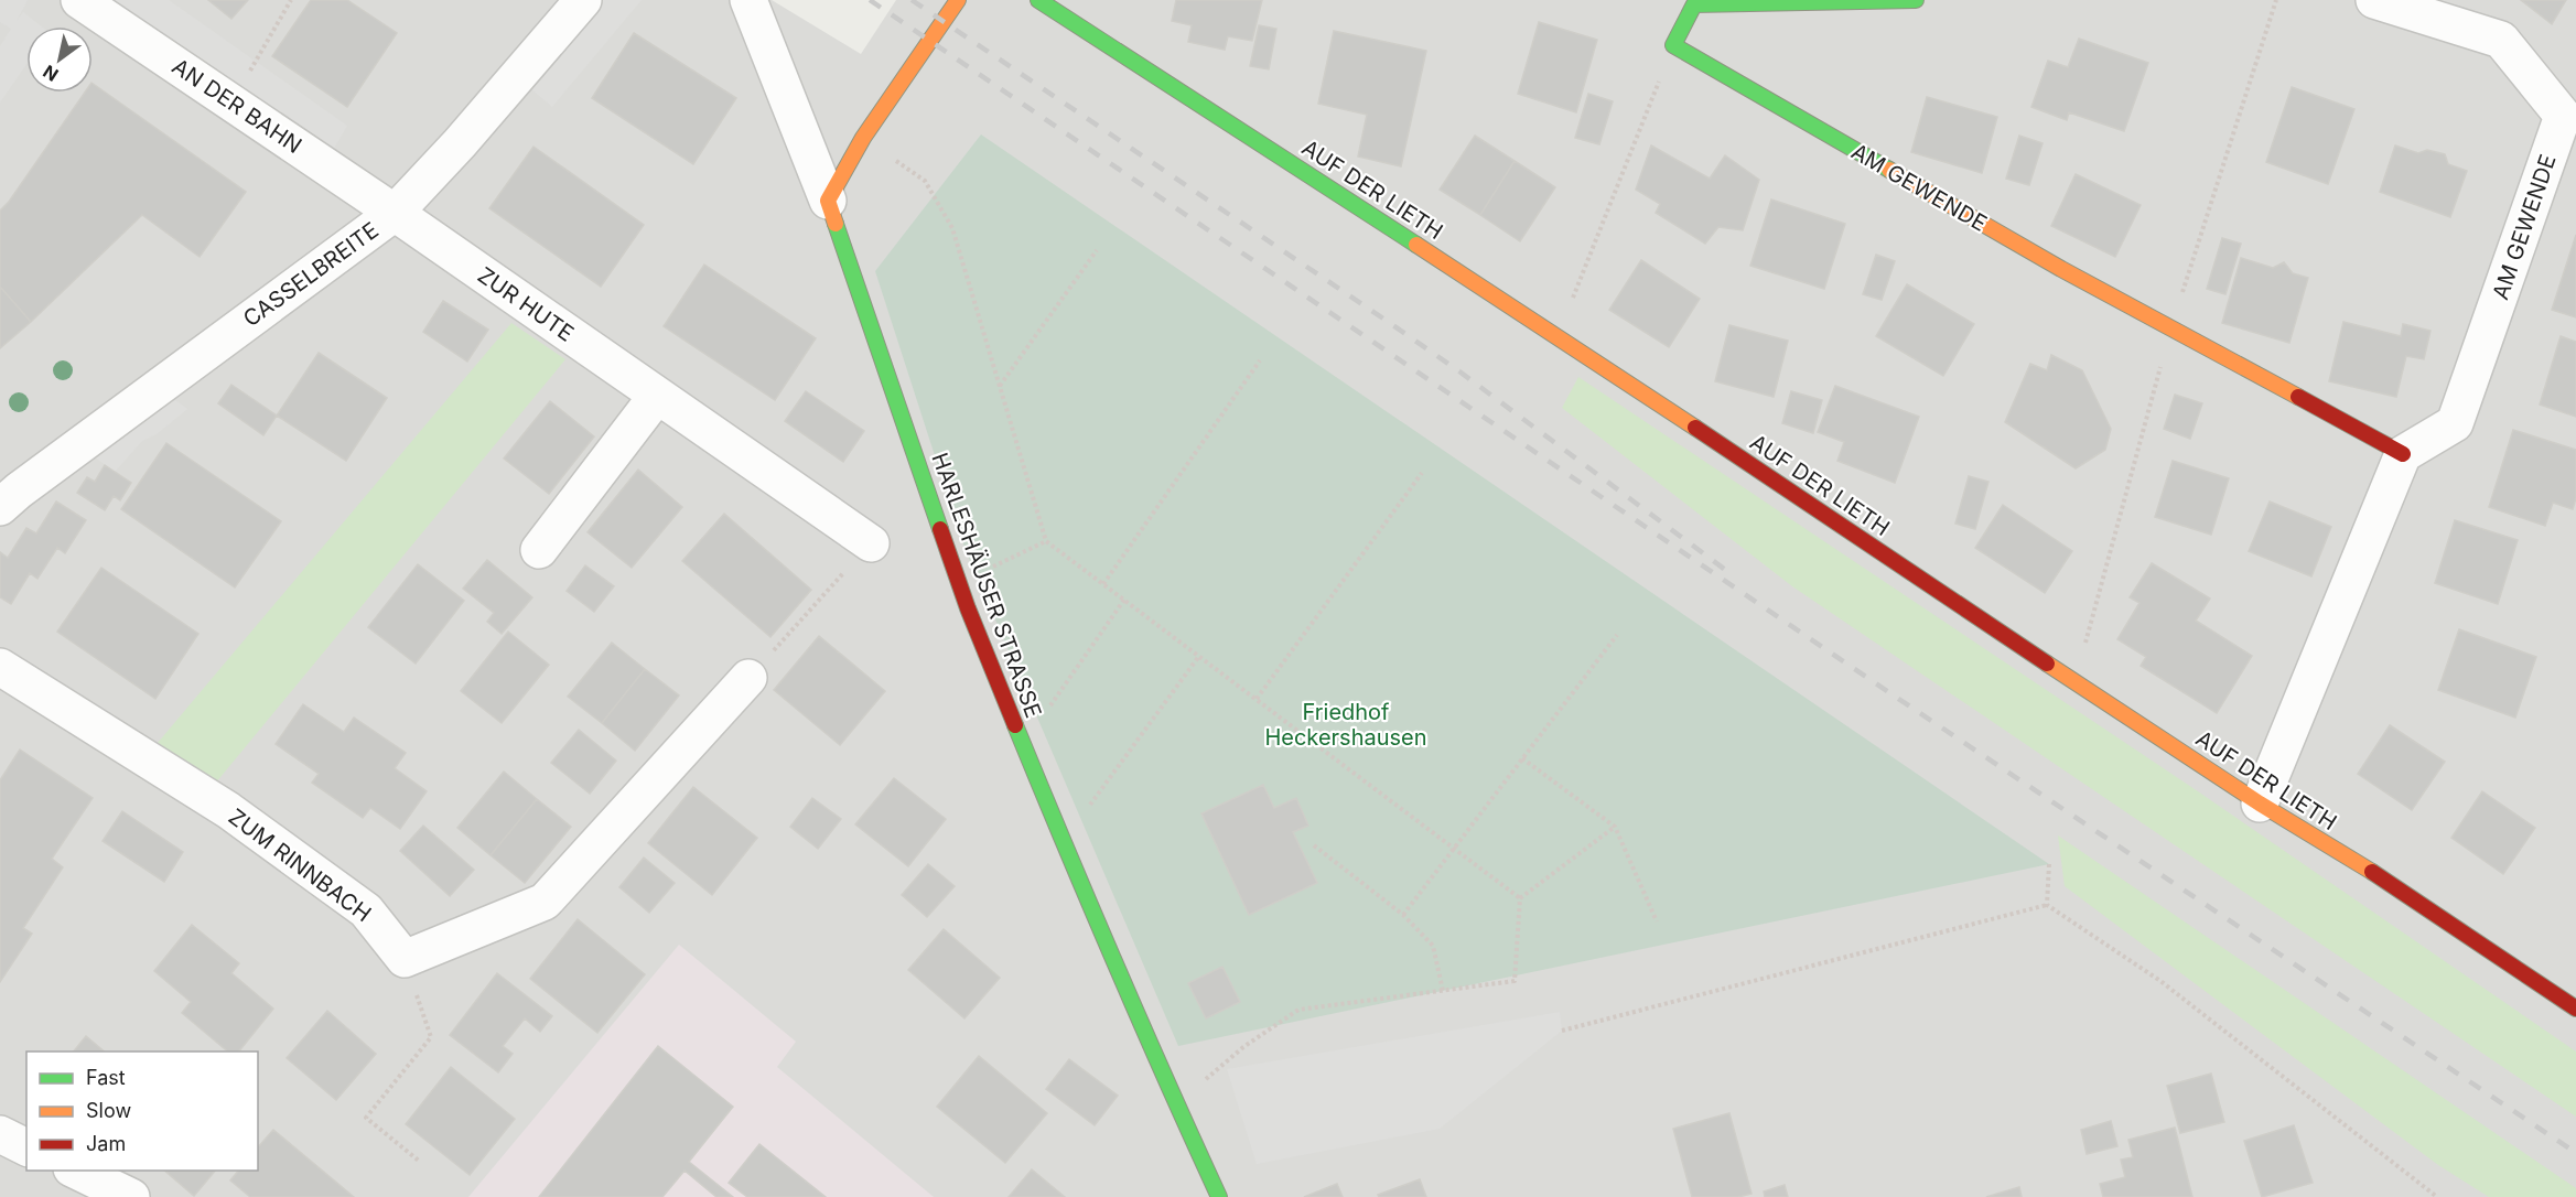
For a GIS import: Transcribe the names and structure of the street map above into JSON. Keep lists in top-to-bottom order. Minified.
{"streets":{"street":["AN DER BAHN","AM GEWENDE","AUF DER LIETH","CASSELBREITE","ZUR HUTE","HARLESHÄUSER STRASSE","ZUM RINNBACH"]},"crossings":[["AN DER BAHN","CASSELBREITE"],["AN DER BAHN","ZUR HUTE"],["CASSELBREITE","ZUR HUTE"]],"parks":["Friedhof Heckershausen"],"legend":["Fast","Slow","Jam"],"north":"bottom left"}
